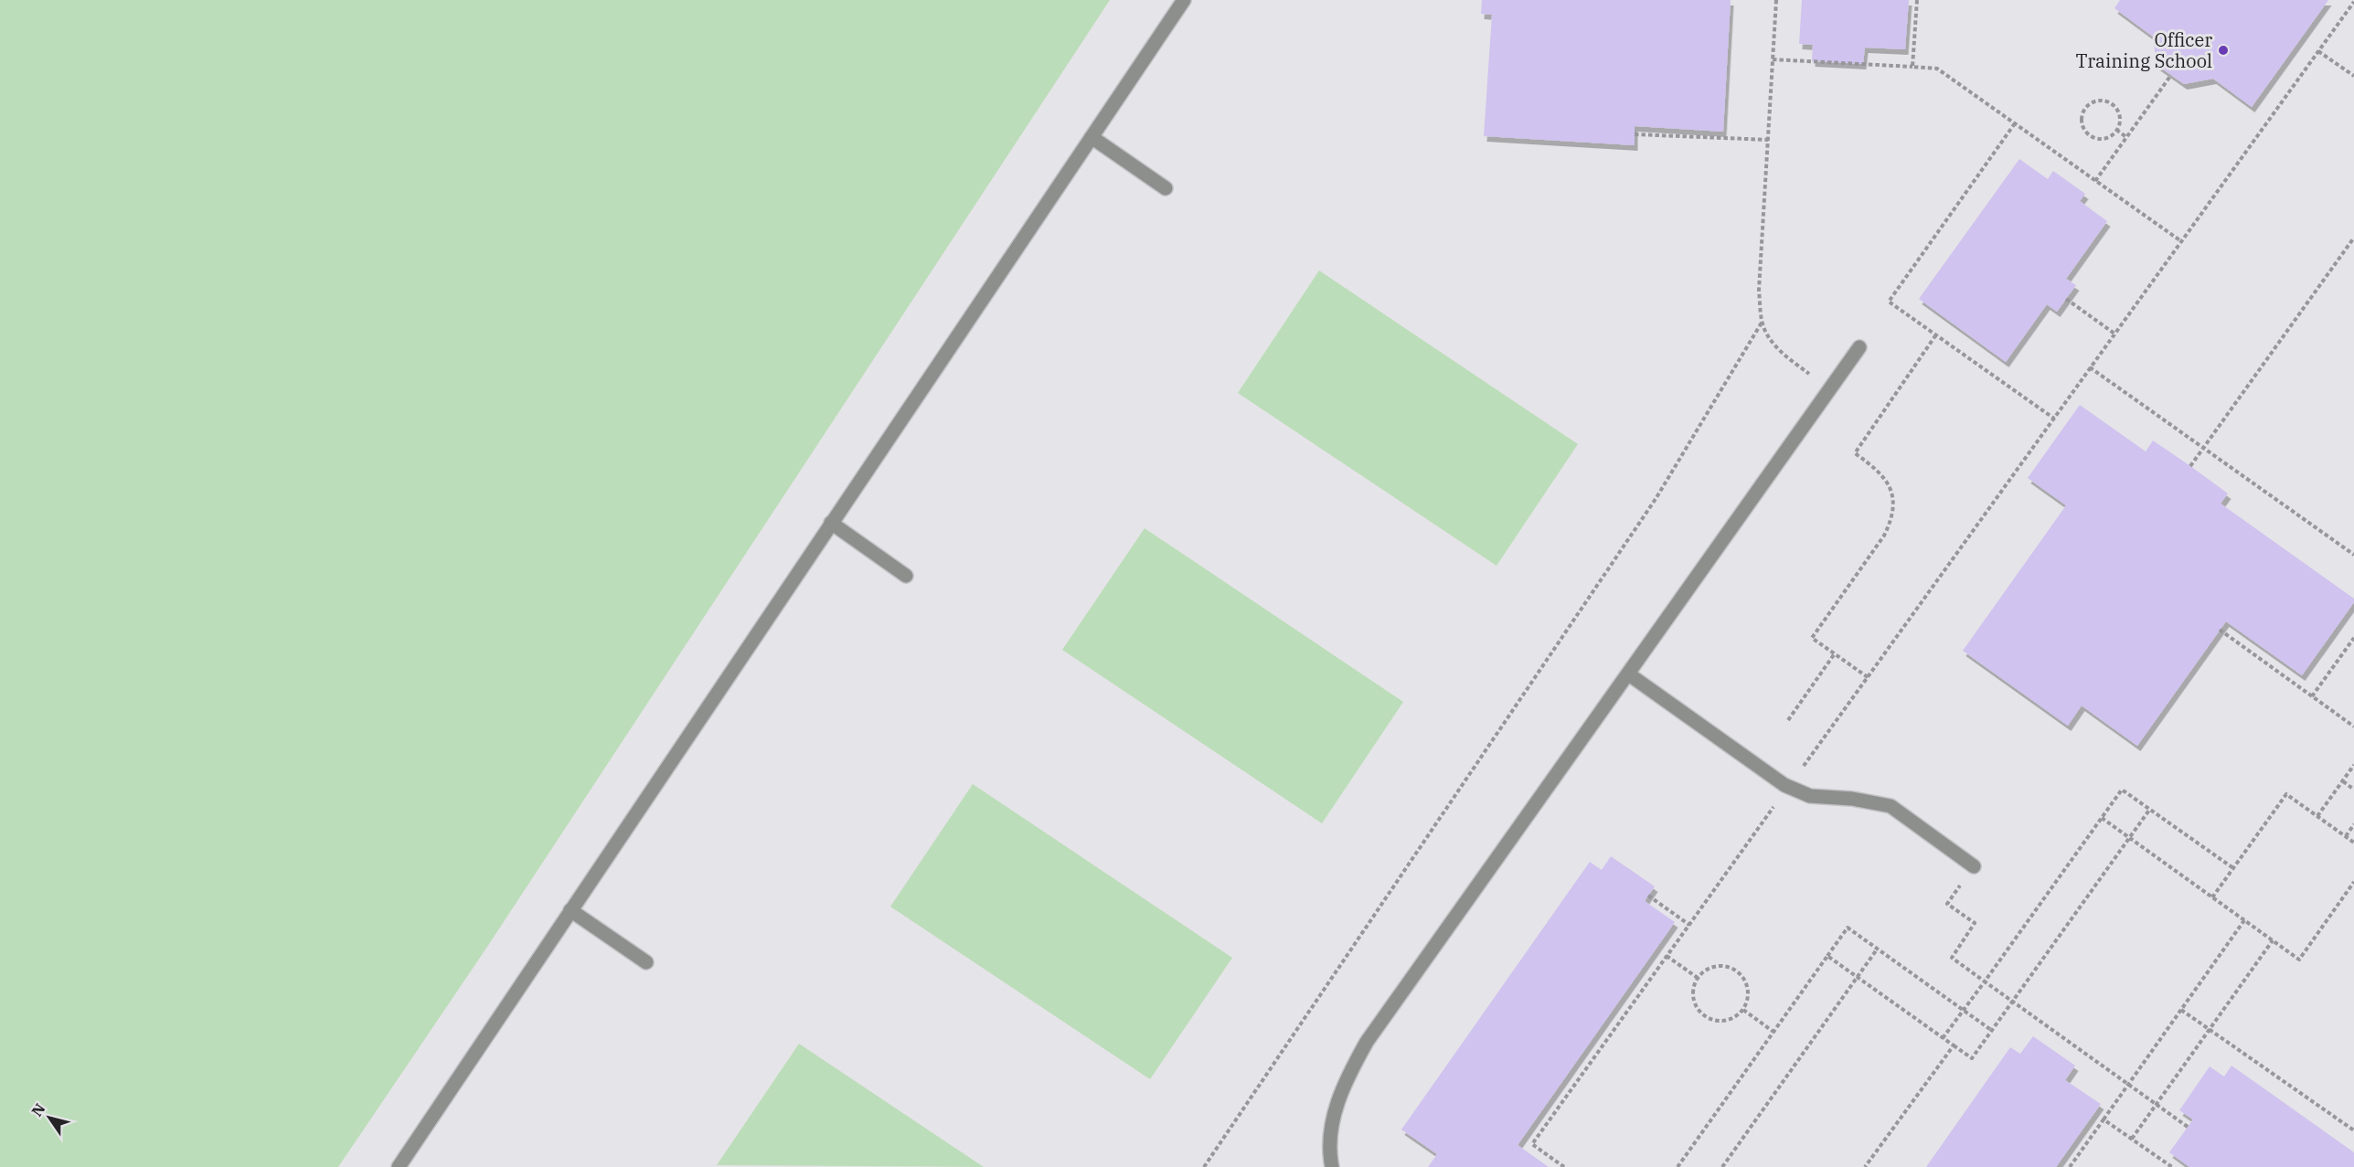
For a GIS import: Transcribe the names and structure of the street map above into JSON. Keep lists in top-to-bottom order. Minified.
{"places":["Officer Training School"],"north":"top left"}
